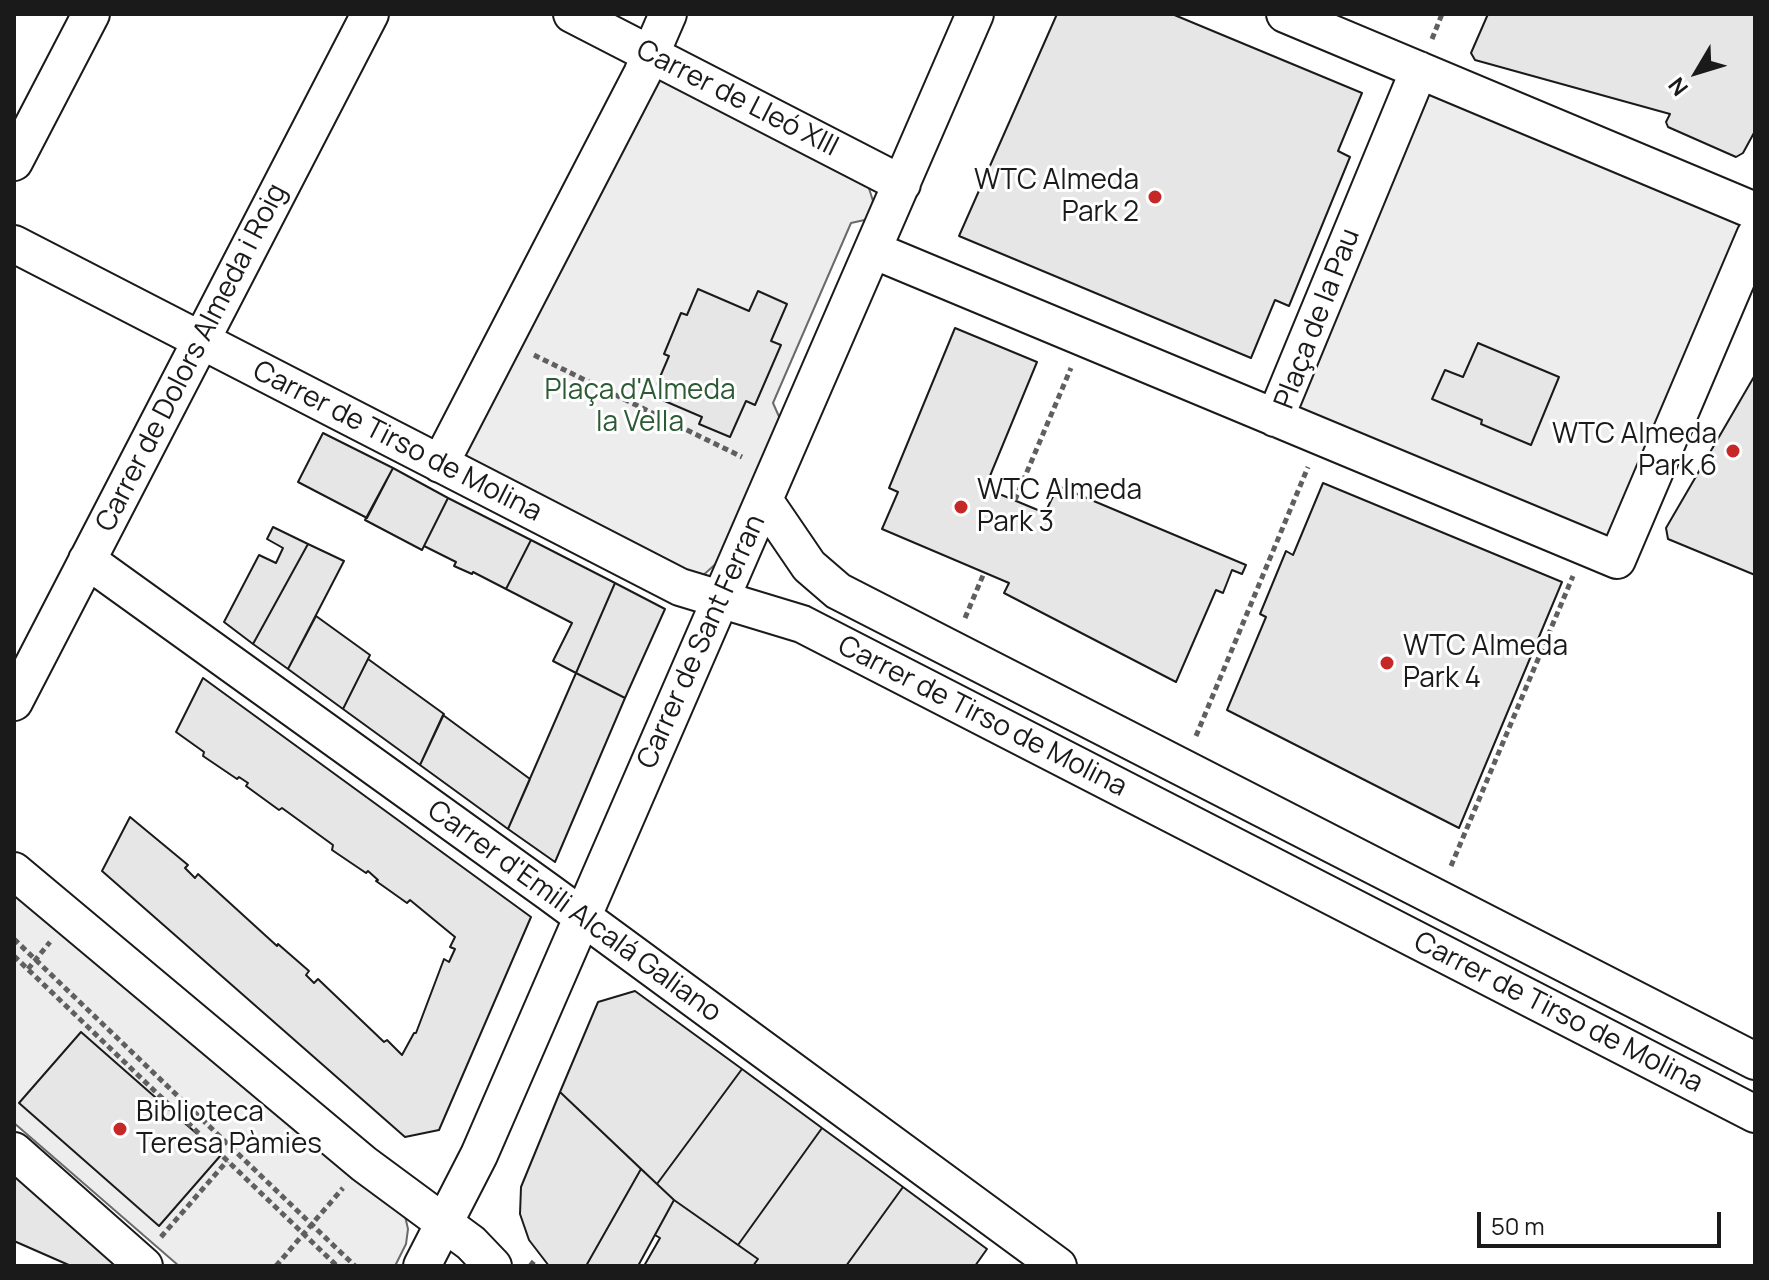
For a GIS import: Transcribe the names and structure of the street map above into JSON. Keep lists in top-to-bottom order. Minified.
{"streets":{"street":["Carrer de Lleó XIII","Plaça de la Pau","Carrer de Dolors Almeda i Roig","Carrer de Tirso de Molina","Carrer de Sant Ferran","Carrer d'Emili Alcalá Galiano"]},"crossings":[["Carrer de Lleó XIII","Carrer de Sant Ferran"],["Carrer de Dolors Almeda i Roig","Carrer de Tirso de Molina"],["Carrer de Dolors Almeda i Roig","Carrer d'Emili Alcalá Galiano"],["Carrer de Tirso de Molina","Carrer de Sant Ferran"],["Carrer de Sant Ferran","Carrer d'Emili Alcalá Galiano"]],"parks":["Plaça d'Almeda la Vella"],"places":["WTC Almeda Park 2","WTC Almeda Park 6","WTC Almeda Park 3","WTC Almeda Park 4","Biblioteca Teresa Pàmies"],"scale_bar":"50 m","north":"bottom left"}
